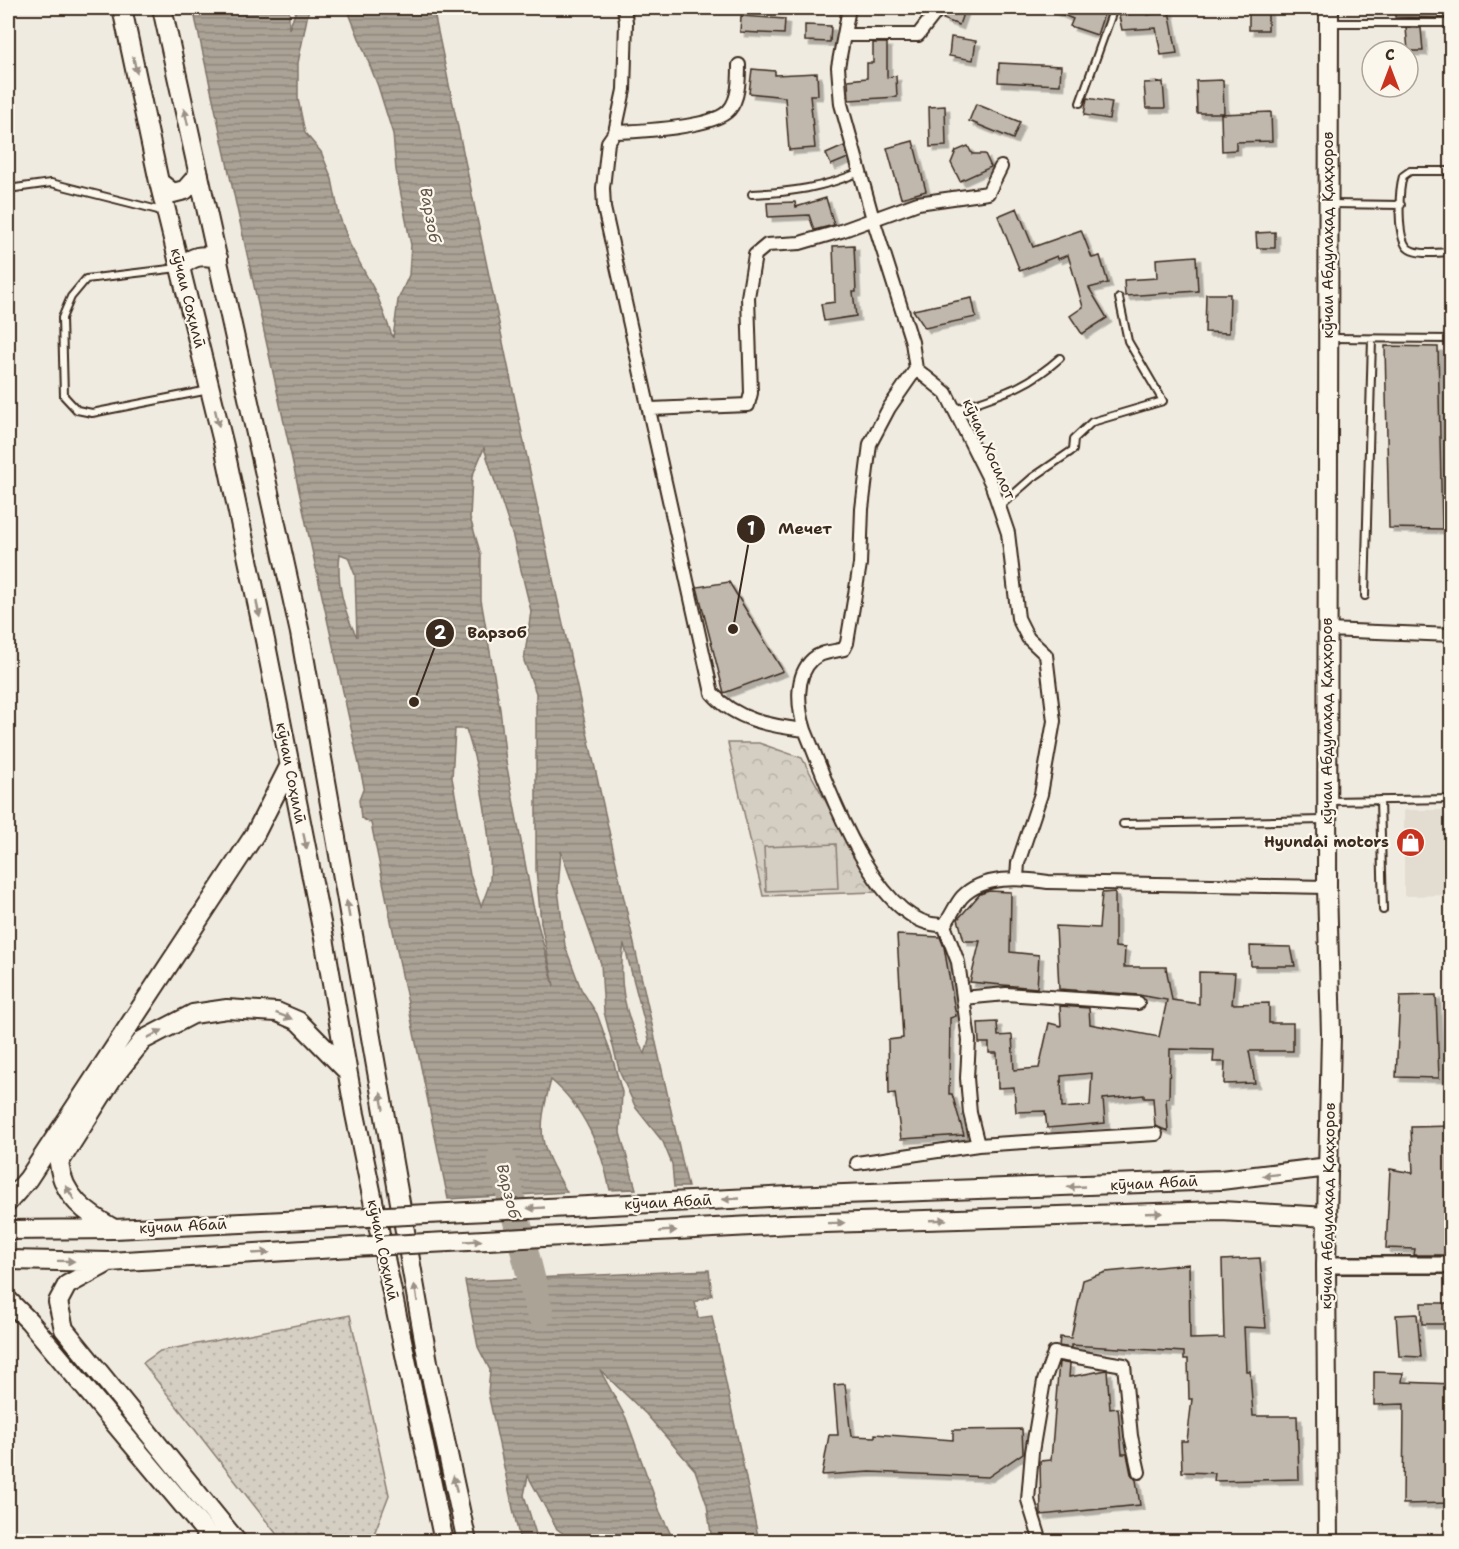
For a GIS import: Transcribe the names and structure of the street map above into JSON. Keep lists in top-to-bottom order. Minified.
{"streets":{"main road":["кӯчаи Абдулаҳад Қаҳҳоров","кӯчаи Соҳилӣ","кӯчаи Абаӣ"],"street":["кӯчаи Хосилот"]},"crossings":[["кӯчаи Абдулаҳад Қаҳҳоров","кӯчаи Абаӣ"]],"water":["Варзоб"],"places":{"other":["Мечет","Варзоб"],"shop":["Hyundai motors"]},"north":"top"}
